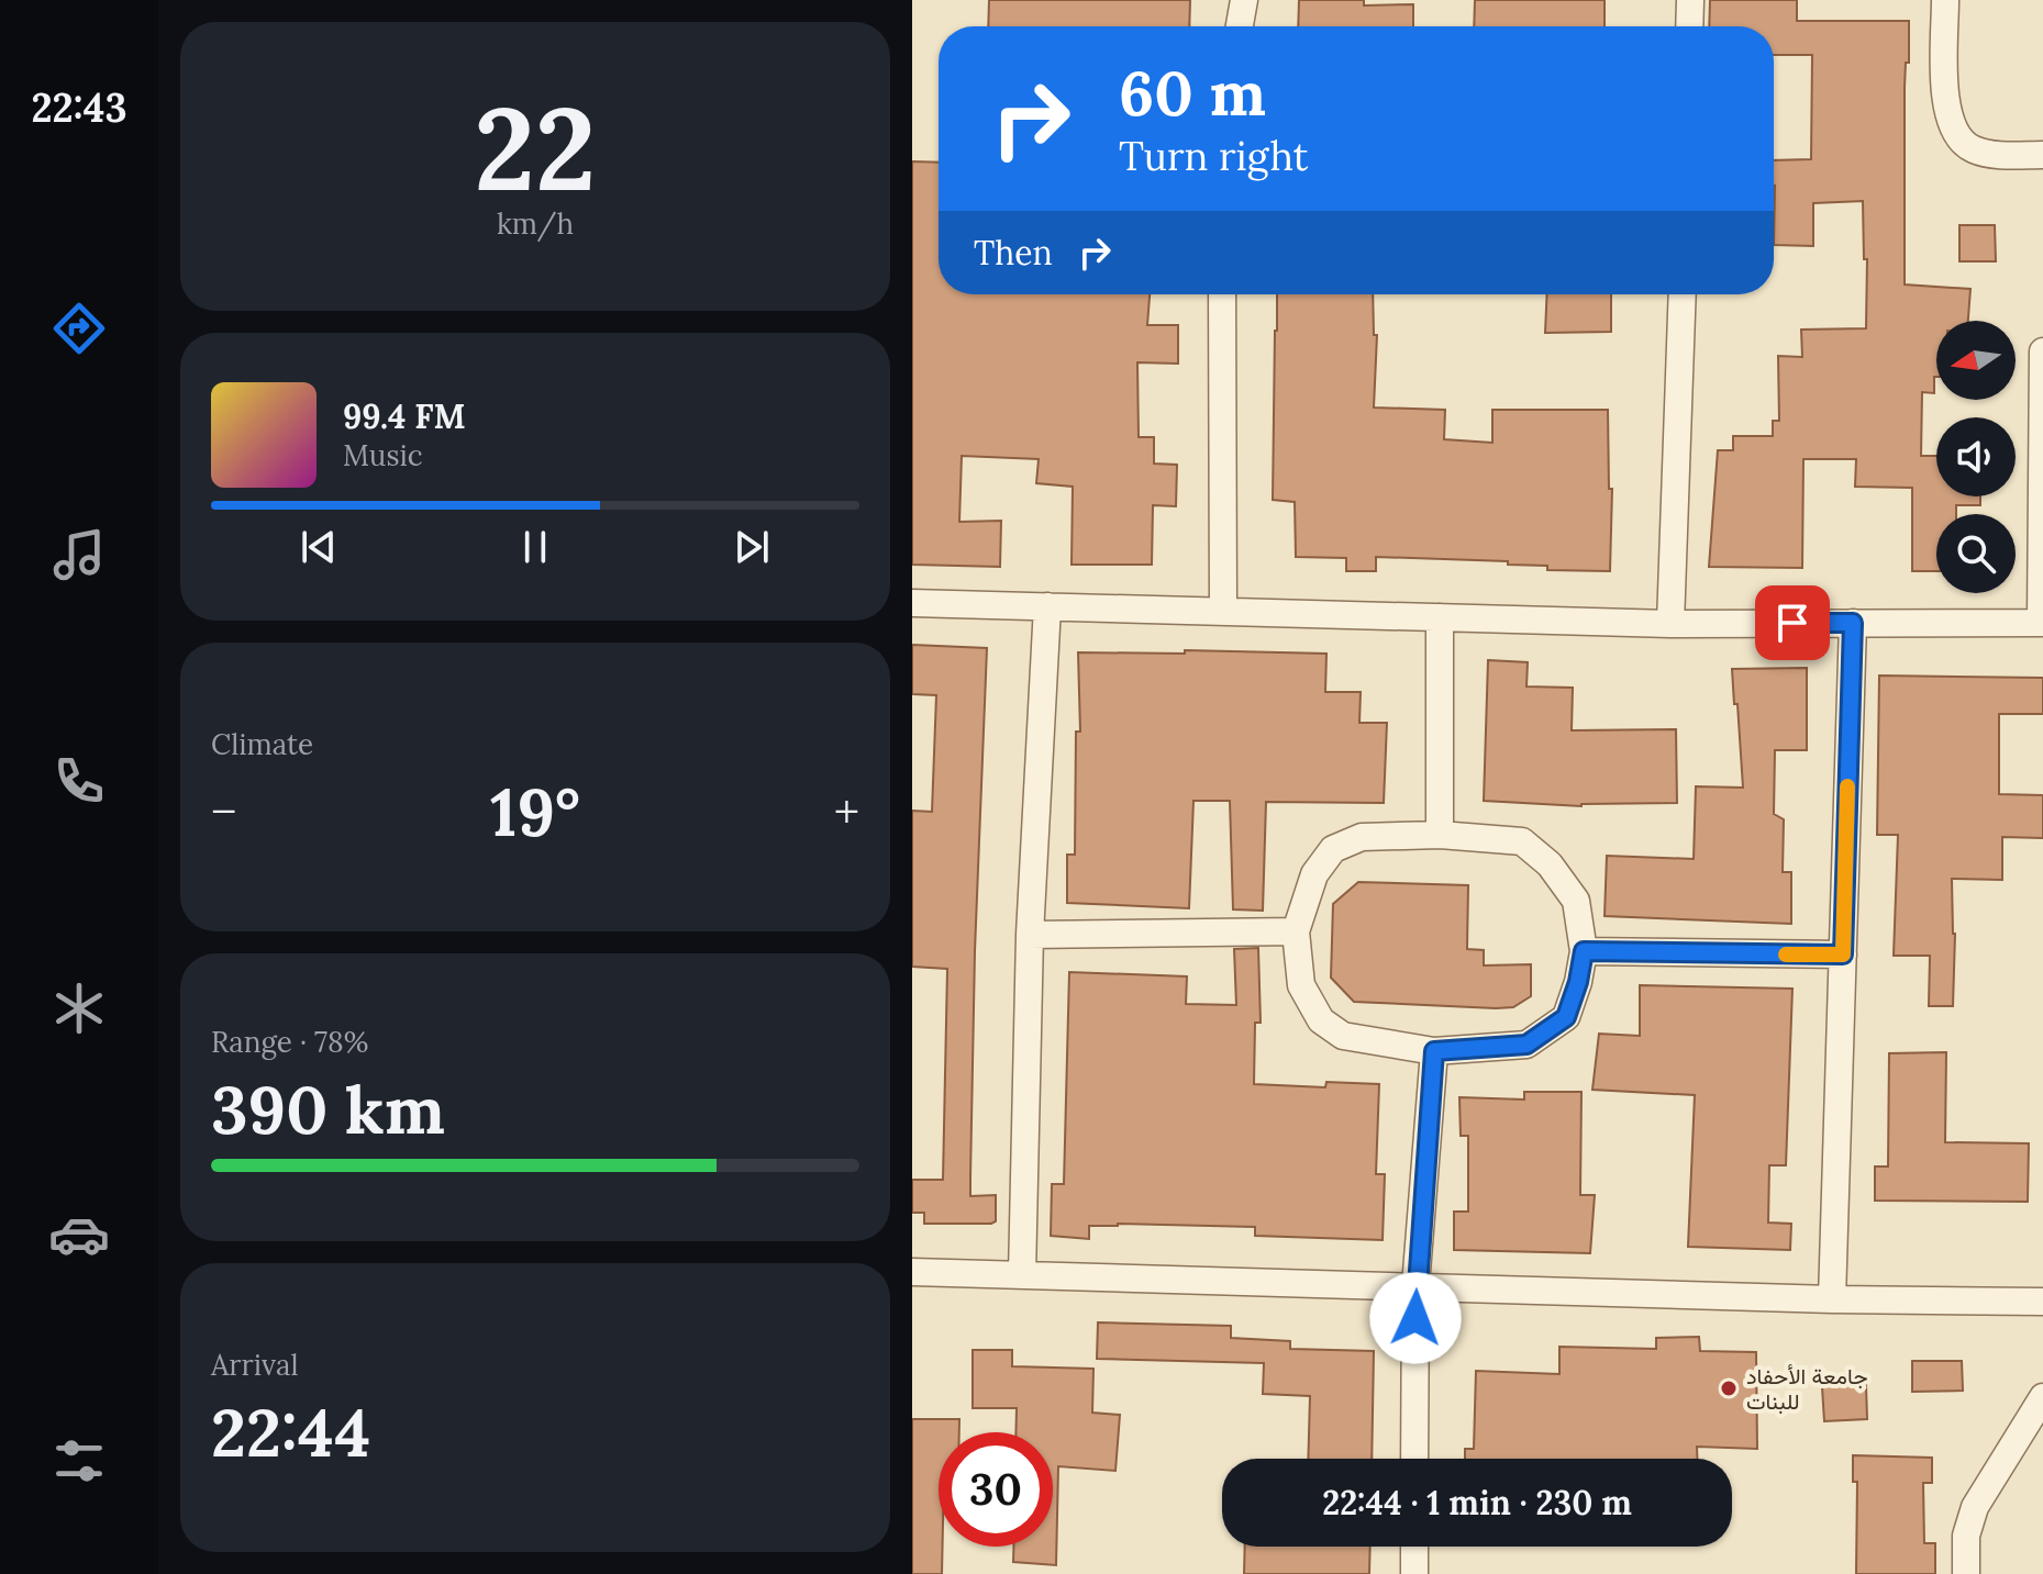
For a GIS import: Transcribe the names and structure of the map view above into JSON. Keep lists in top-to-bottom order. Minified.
{"places":["جامعة الأحفاد للبنات"],"north":"left","page":{"tabs":"22:43","tile":[["22","km/h"],"Climate",["Range · 78%","390 km"],["Arrival","22:44"]],"turn":["60 m","Turn right"],"then":"Then","song":["99.4 FM","Music"],"heat":["−","19°","+"],"limit":"30","trip":"22:44 · 1 min · 230 m"}}
